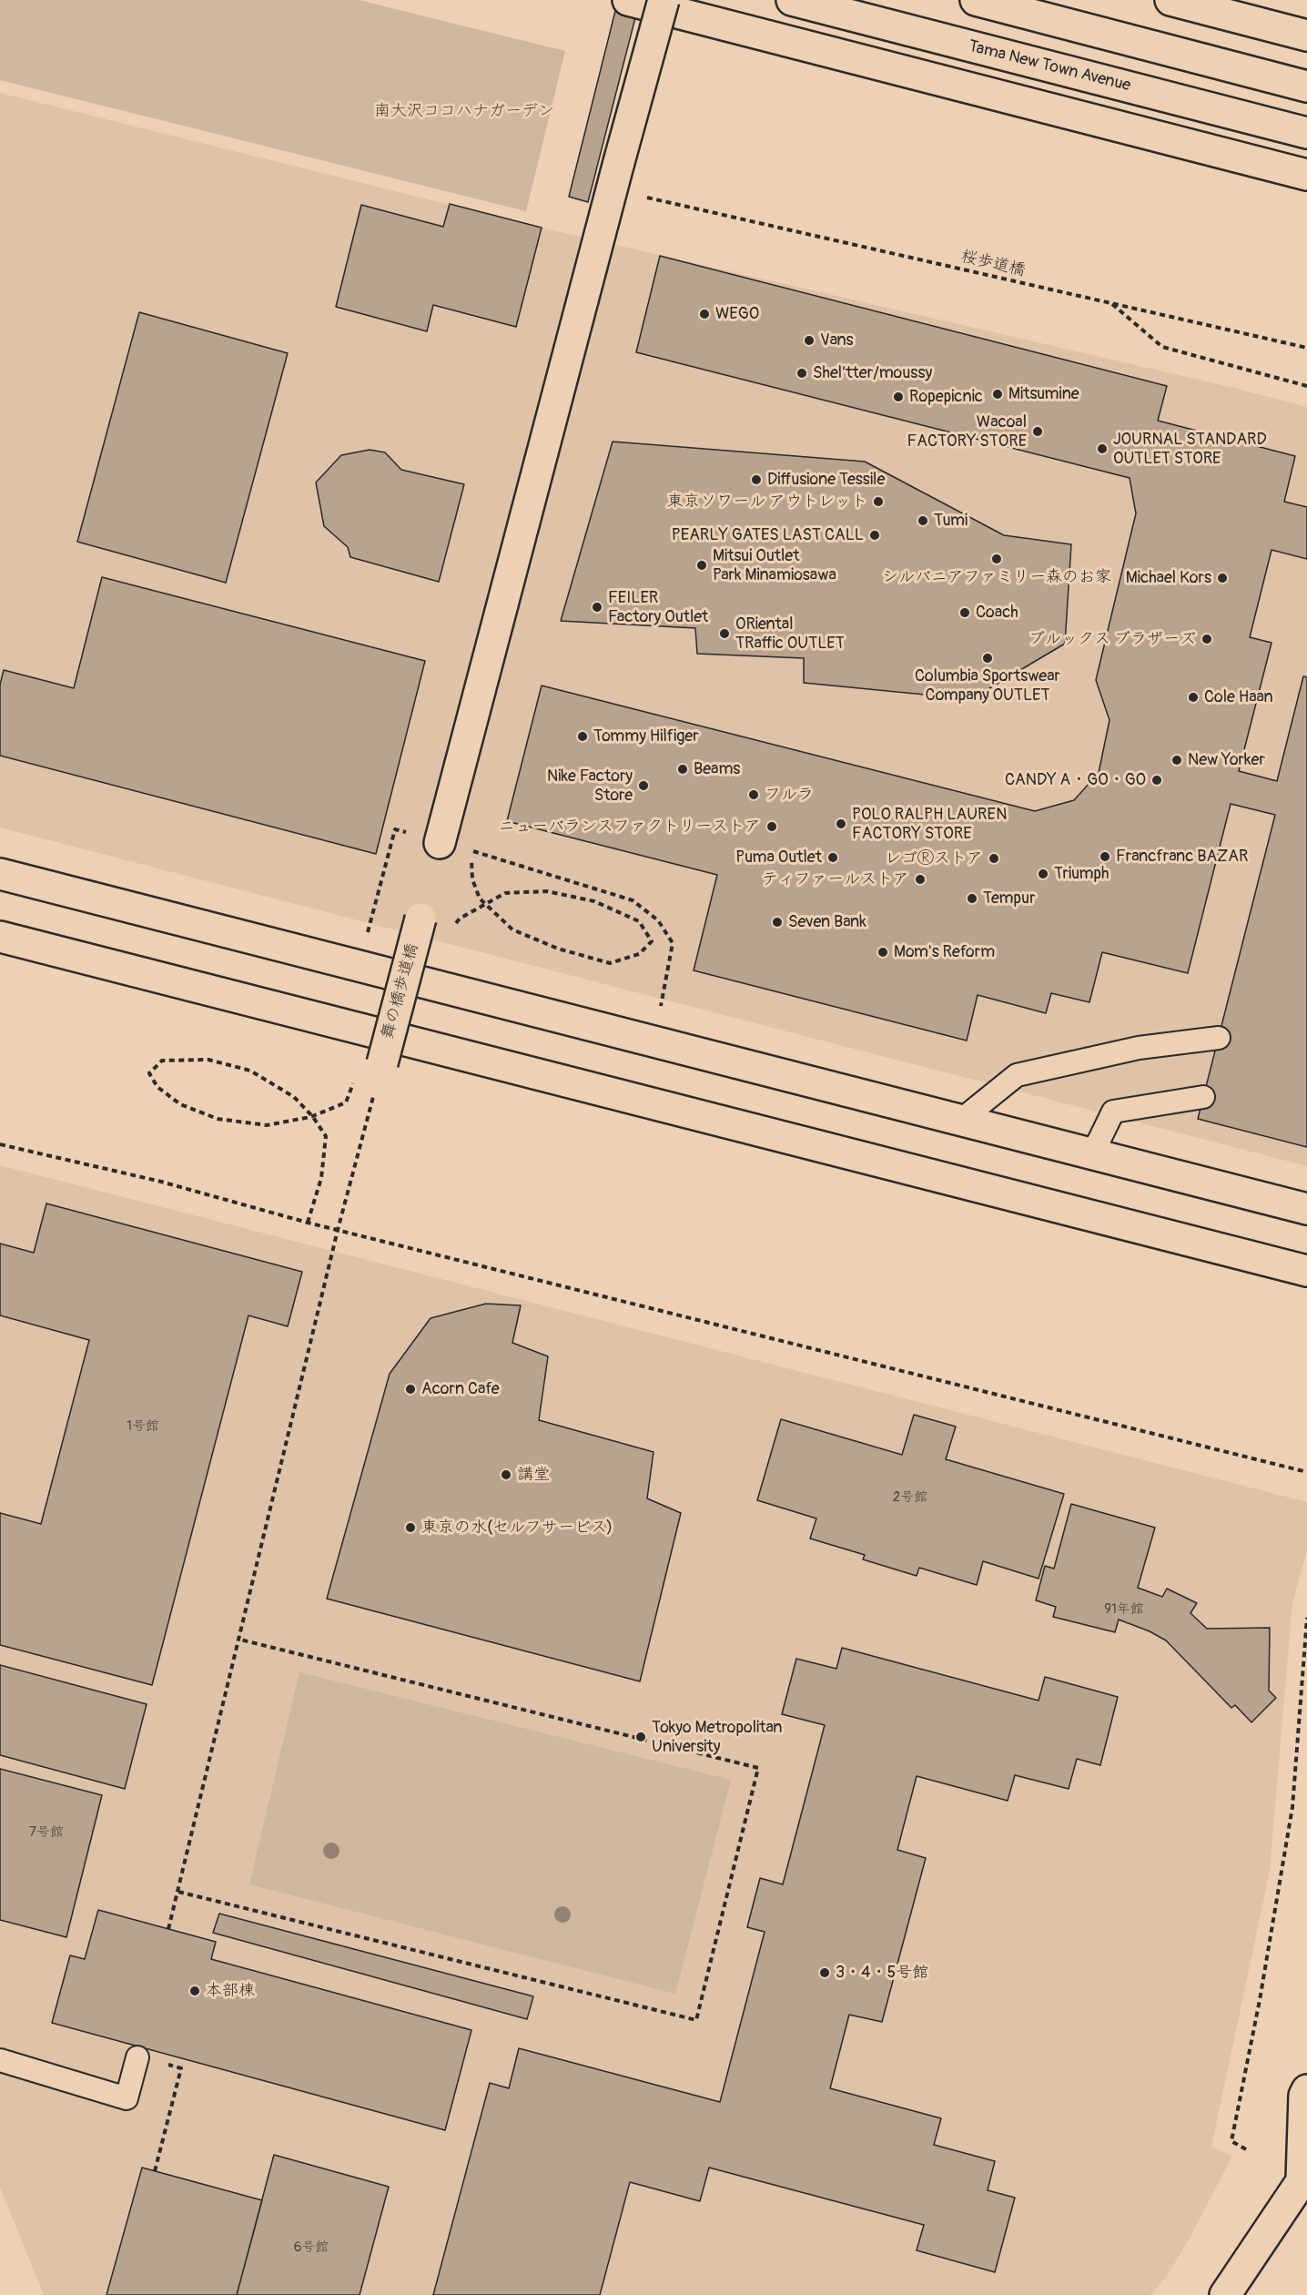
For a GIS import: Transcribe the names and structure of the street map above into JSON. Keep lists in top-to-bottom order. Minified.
{"streets":{"street":["Tama New Town Avenue","舞の橋歩道橋"],"path":["桜歩道橋"]},"parks":["南大沢ココハナガーデン"],"places":["WEGO","Vans","Shel’tter/moussy","Mitsumine","Ropepicnic","Wacoal FACTORY STORE","JOURNAL STANDARD OUTLET STORE","Diffusione Tessile","東京ソワール アウトレット","Tumi","PEARLY GATES LAST CALL","シルバニアファミリー森のお家","Mitsui Outlet Park Minamiosawa","Michael Kors","FEILER Factory Outlet","Coach","ORiental TRaffic OUTLET","ブルックス ブラザーズ","Columbia Sportswear Company OUTLET","Cole Haan","Tommy Hilfiger","New Yorker","Beams","CANDY A・GO・GO","Nike Factory Store","フルラ","POLO RALPH LAUREN FACTORY STORE","ニューバランスファクトリーストア","Francfranc BAZAR","Puma Outlet","レゴⓇストア","Triumph","ティファールストア","Tempur","Seven Bank","Mom's Reform","Acorn Cafe","講堂","東京の水(セルフサービス)","Tokyo Metropolitan University","3・4・5号館","本部棟"],"house_numbers":["1号館","2号館","91年館","7号館","6号館"]}
